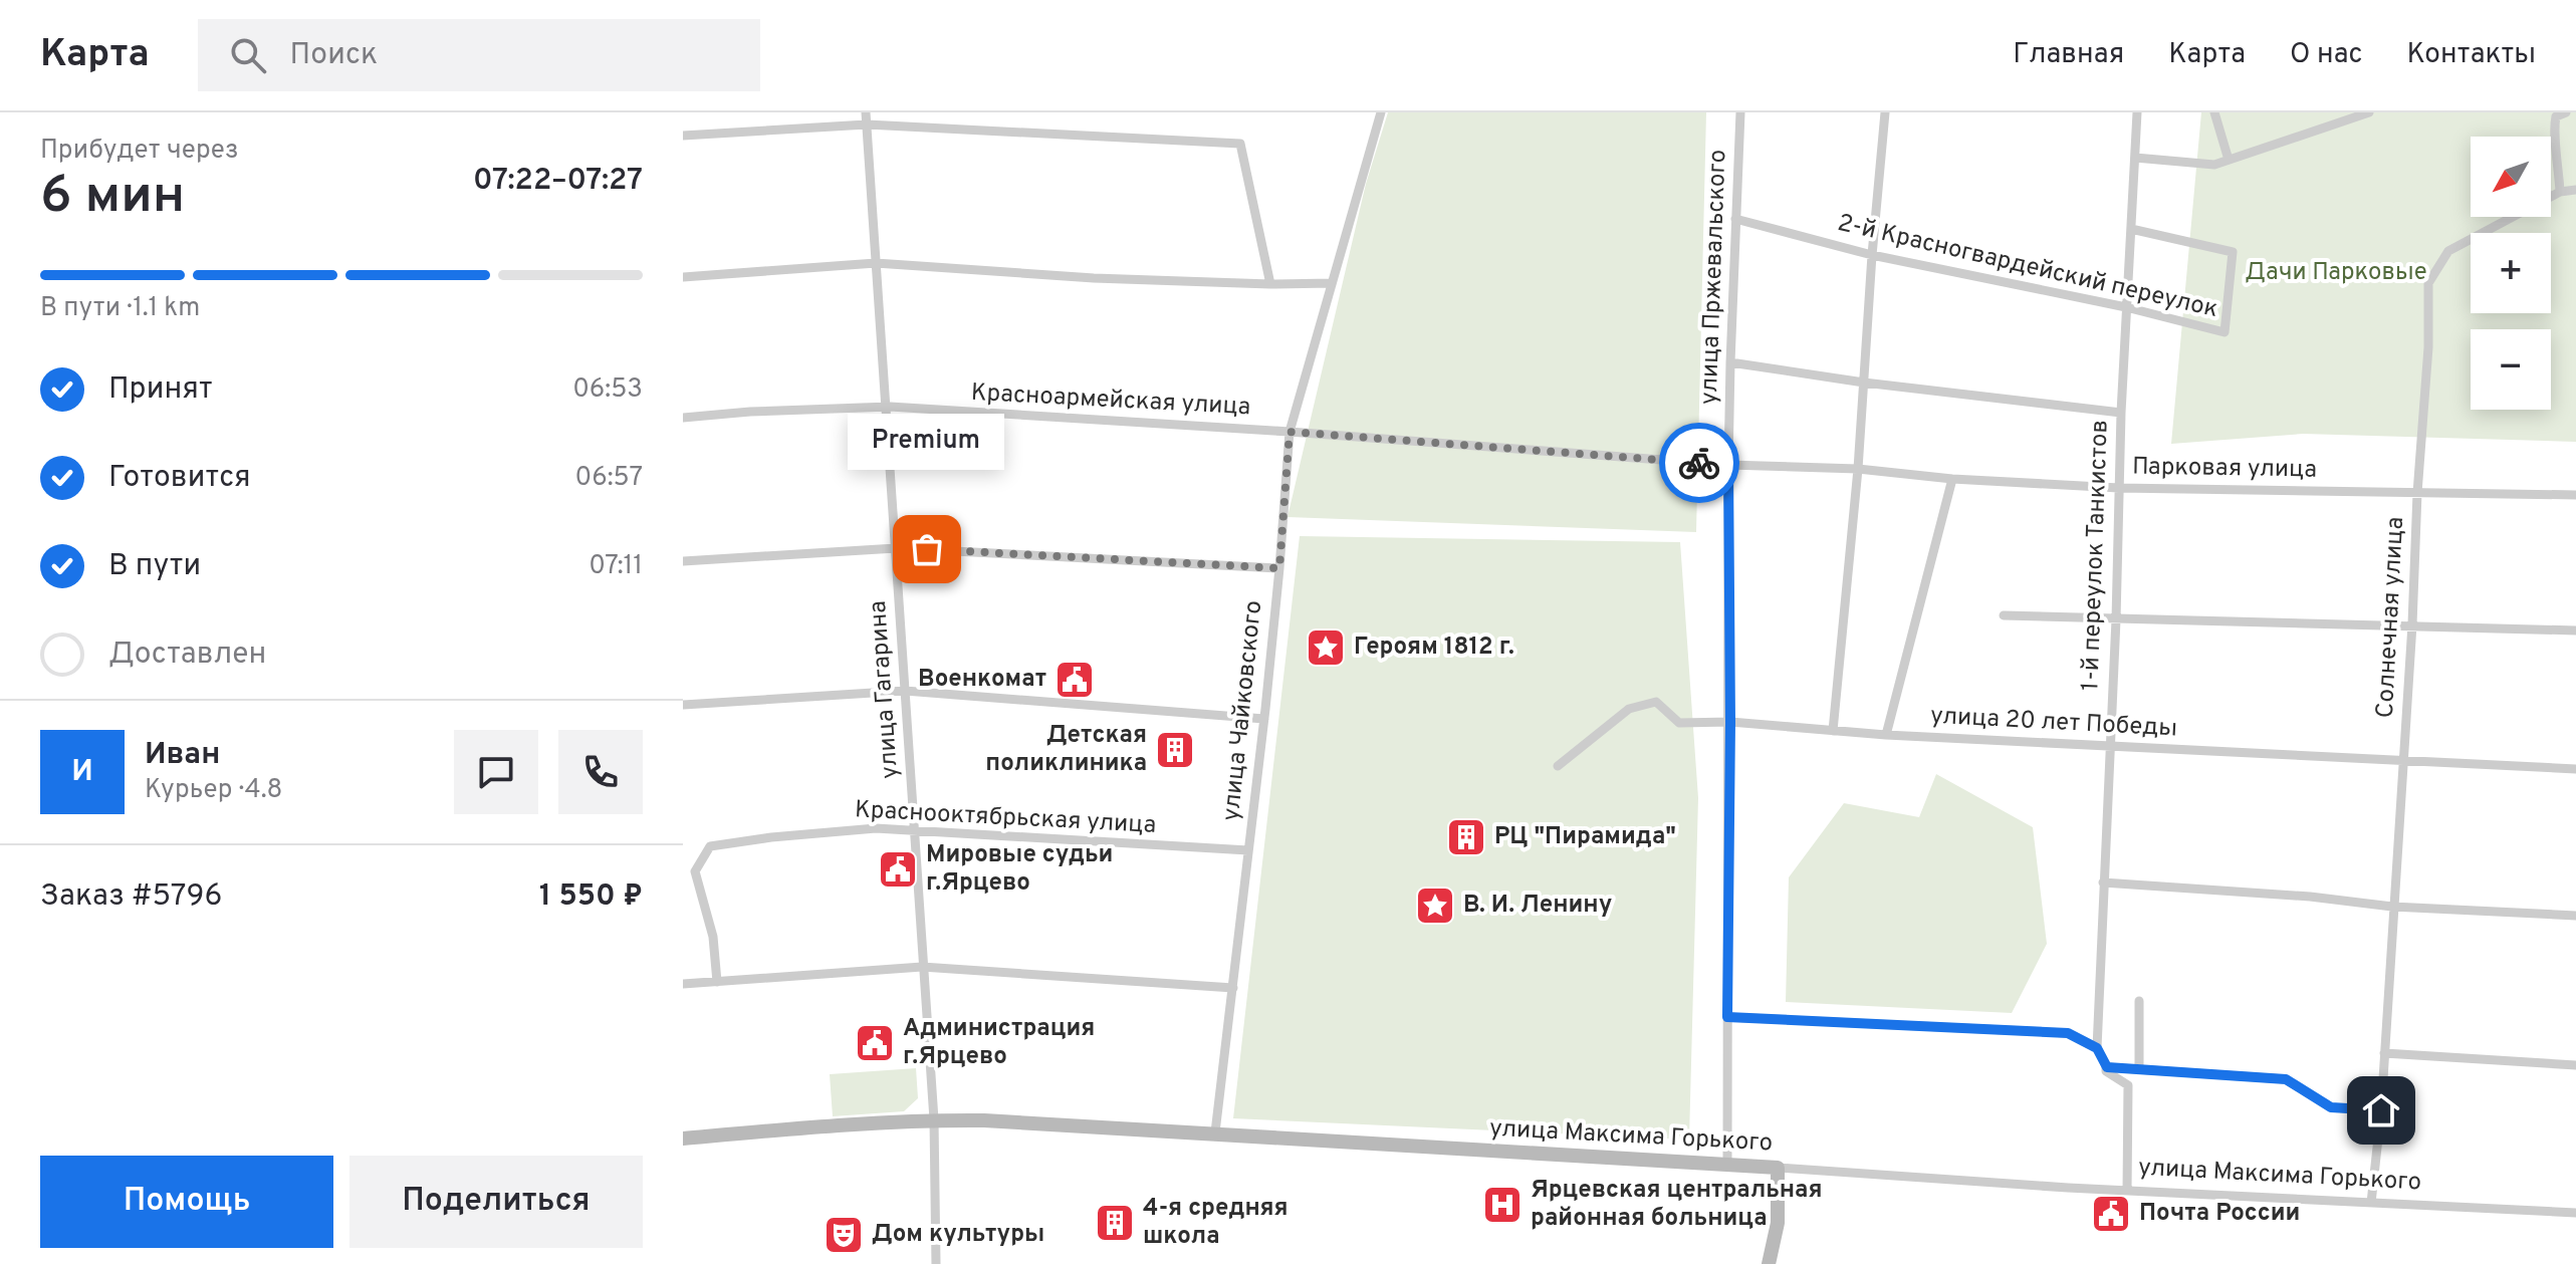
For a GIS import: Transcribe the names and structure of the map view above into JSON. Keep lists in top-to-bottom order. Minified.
{"streets":{"street":["2-й Красногвардейский переулок","улица Пржевальского","Красноармейская улица","Парковая улица","1-й переулок Танкистов","Солнечная улица","улица Гагарина","улица Чайковского","улица 20 лет Победы","Краснооктябрьская улица","улица Максима Горького"]},"crossings":[["2-й Красногвардейский переулок","улица Пржевальского"],["2-й Красногвардейский переулок","1-й переулок Танкистов"],["улица Пржевальского","Красноармейская улица"],["улица Пржевальского","Парковая улица"],["улица Пржевальского","улица 20 лет Победы"],["улица Пржевальского","улица Максима Горького"],["Красноармейская улица","Парковая улица"],["Красноармейская улица","улица Гагарина"],["Красноармейская улица","улица Чайковского"],["Парковая улица","1-й переулок Танкистов"],["Парковая улица","Солнечная улица"],["1-й переулок Танкистов","улица 20 лет Победы"],["Солнечная улица","улица 20 лет Победы"],["Солнечная улица","улица Максима Горького"],["улица Гагарина","Краснооктябрьская улица"],["улица Гагарина","улица Максима Горького"],["улица Чайковского","Краснооктябрьская улица"],["улица Чайковского","улица Максима Горького"]],"parks":["Дачи Парковые"],"places":{"other":["Premium"],"place":["Героям 1812 г.","В. И. Ленину"],"public building":["Военкомат","Мировые судьи г.Ярцево","Администрация г.Ярцево","Почта России"],"building":["Детская поликлиника","РЦ \"Пирамида\"","4-я средняя школа"],"hospital":["Ярцевская центральная районная больница"],"theatre":["Дом культуры"]},"north":"bottom left","page":{"header":"Карта","search":"Поиск","nav":["Главная","Карта","О нас","Контакты"],"heading":["6 мин","Прибудет через","07:22–07:27"],"panel":["Иван","Курьер · 4.8","Заказ #5796","1 550 ₽"],"map_buttons":["+","−"],"bar":"В пути · 1.1 km","list":[["Принят","06:53"],["Готовится","06:57"],["В пути","07:11"],"Доставлен"],"bubble":"Premium","round":"И","buttons":["Помощь","Поделиться"]}}
